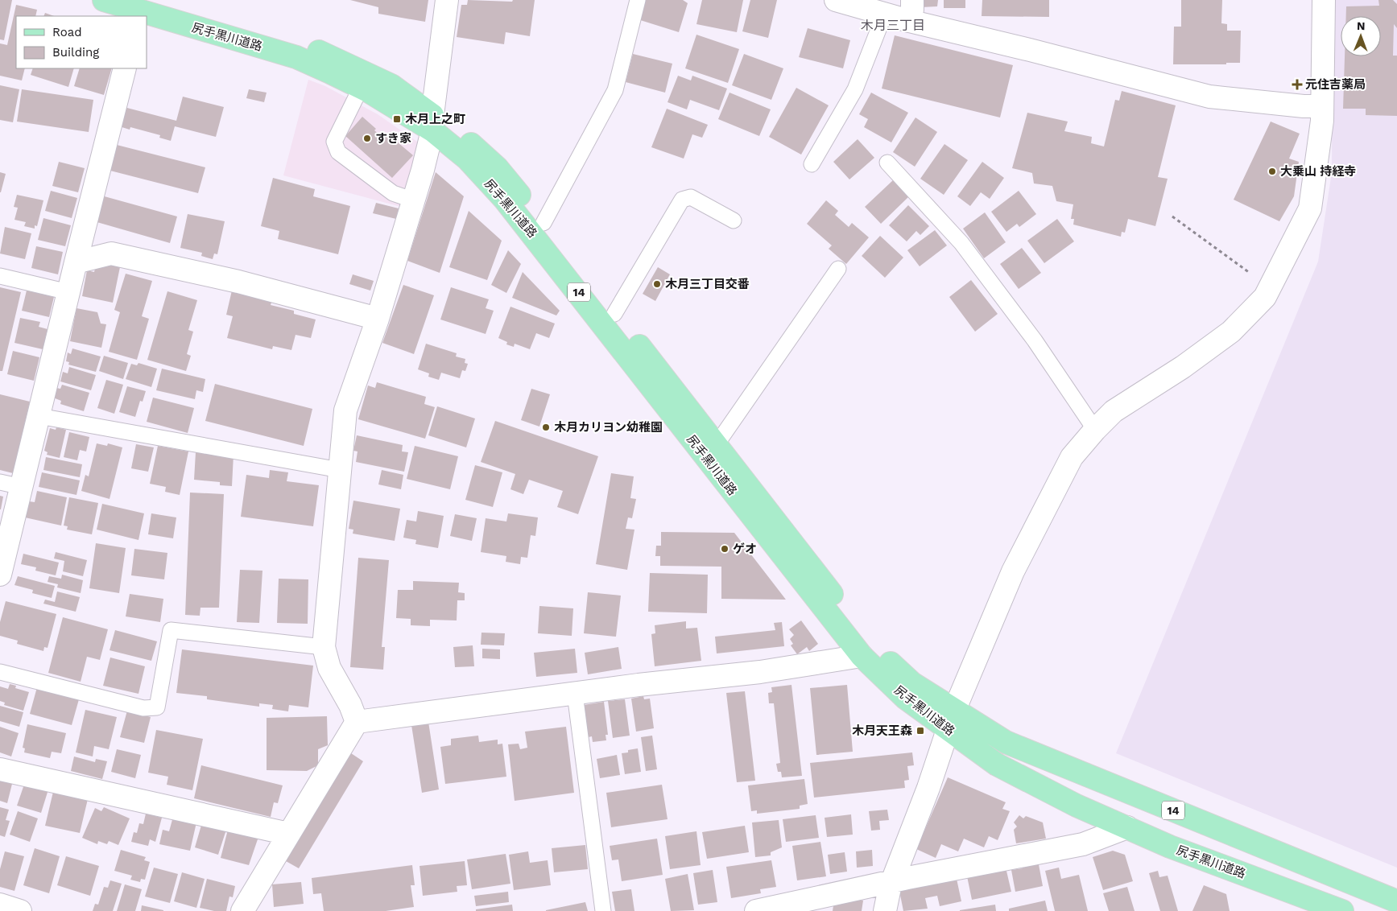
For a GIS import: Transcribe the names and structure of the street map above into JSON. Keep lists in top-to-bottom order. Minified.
{"streets":{"main road":["尻手黒川道路","14"]},"districts":["木月三丁目"],"places":{"health":["元住吉薬局"],"transit":["木月上之町","木月天王森"],"other":["すき家","大乗山 持経寺","木月三丁目交番","木月カリヨン幼稚園","ゲオ"]},"legend":["Road","Building"],"north":"top"}
